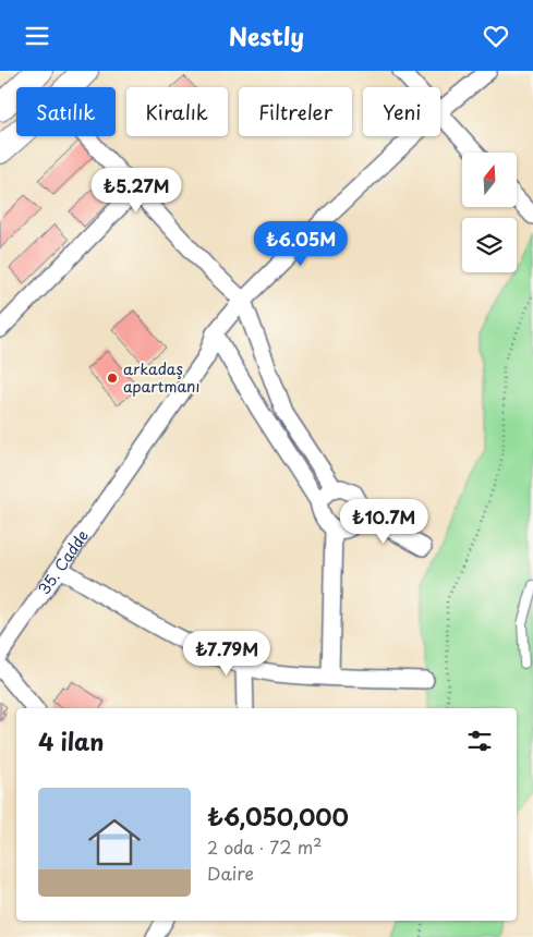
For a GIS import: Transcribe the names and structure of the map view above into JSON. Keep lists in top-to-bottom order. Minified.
{"streets":{"street":["35. Cadde"]},"places":["arkadaş apartmanı"],"north":"top","page":{"header":"Nestly","chip":["Satılık","Kiralık","Filtreler","Yeni"],"price":["₺5.27M","₺6.05M","₺10.7M","₺7.79M"],"heading":"4 ilan","list":[{"name":"₺6,050,000","note":"2 oda · 72 m² · Daire"}]}}
